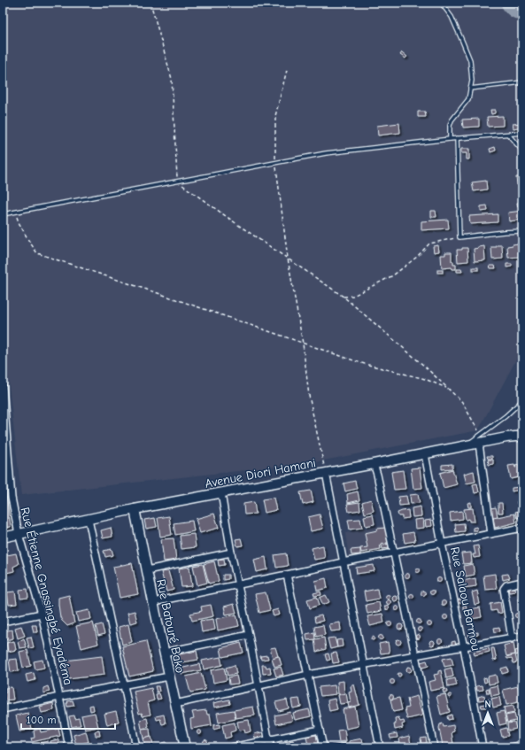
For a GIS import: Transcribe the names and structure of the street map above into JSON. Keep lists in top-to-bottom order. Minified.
{"streets":{"main road":["Avenue Diori Hamani","Rue Batouré Bako"],"street":["Rue Étienne Gnassingbé Eyadéma","Rue Salaou Barmou"]},"crossings":[["Avenue Diori Hamani","Rue Étienne Gnassingbé Eyadéma"],["Avenue Diori Hamani","Rue Salaou Barmou"],["Avenue Diori Hamani","Rue Batouré Bako"]],"scale_bar":"100 m","north":"top"}
